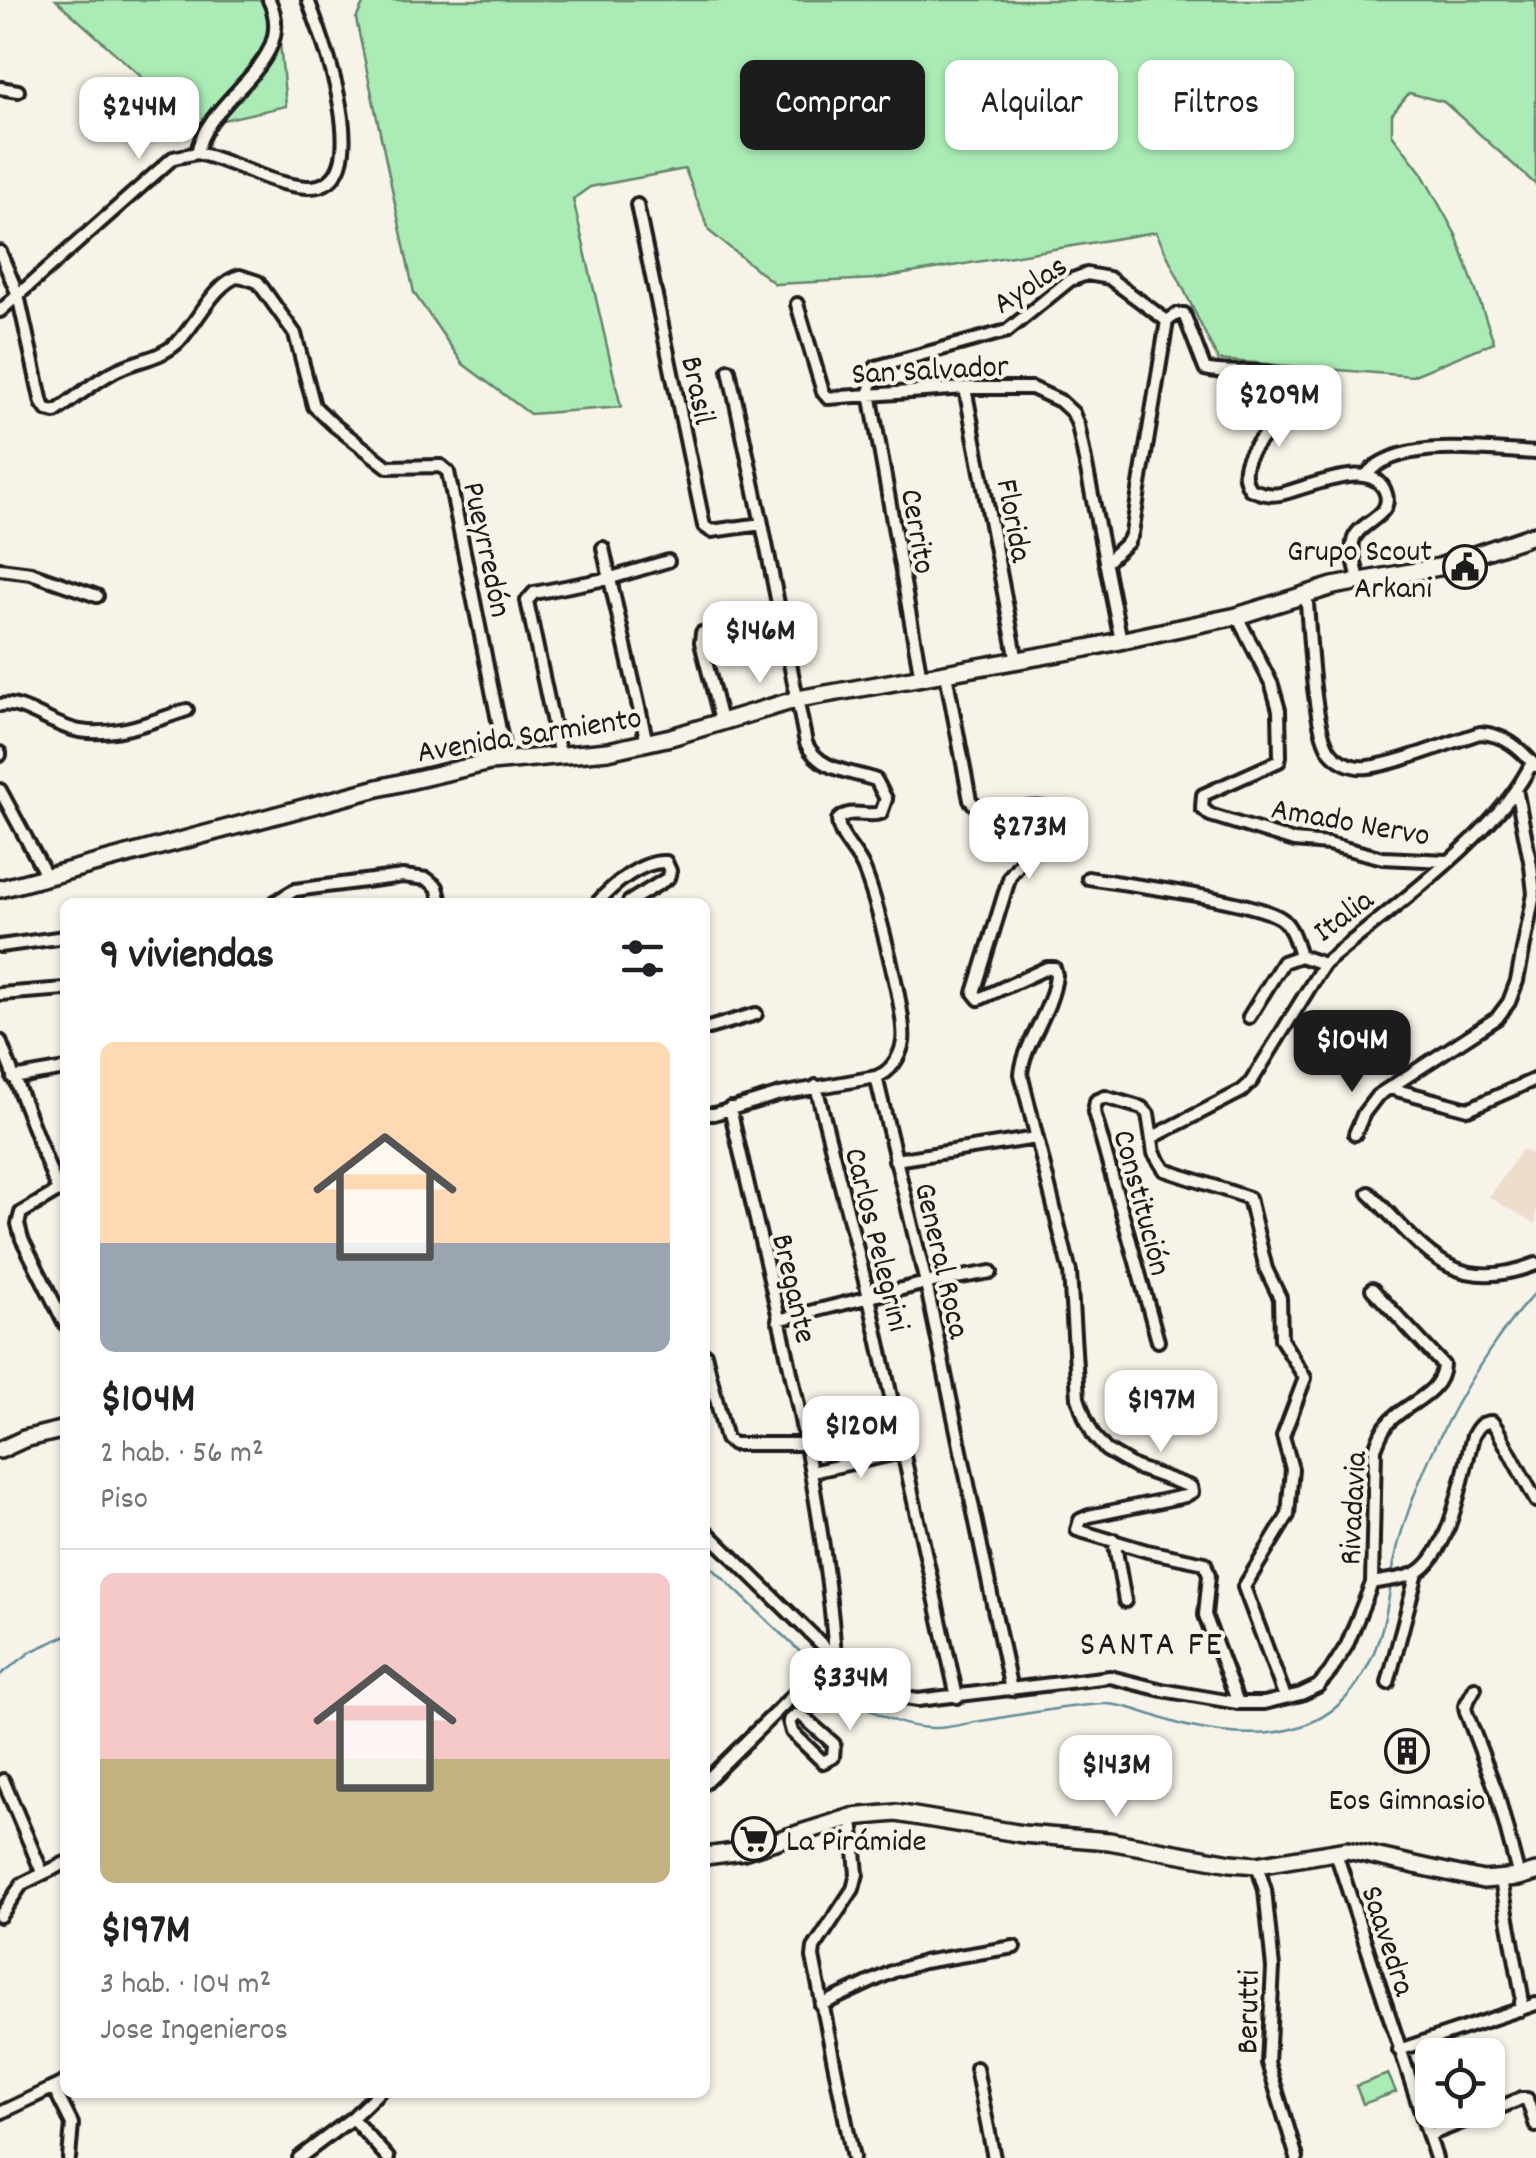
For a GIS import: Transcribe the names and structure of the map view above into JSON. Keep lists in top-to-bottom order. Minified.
{"streets":{"street":["Ayolas","San Salvador","Brasil","Florida","Cerrito","Pueyrredón","Avenida Sarmiento","Amado Nervo","Italia","Constitución","Carlos Pelegrini","General Roca","Bregante","Rivadavia","Saavedra","Berutti"]},"crossings":[["Ayolas","San Salvador"],["Ayolas","Cerrito"],["San Salvador","Florida"],["San Salvador","Cerrito"],["San Salvador","Avenida Sarmiento"],["Brasil","Avenida Sarmiento"],["Brasil","General Roca"],["Florida","Avenida Sarmiento"],["Cerrito","Avenida Sarmiento"],["Pueyrredón","Avenida Sarmiento"],["Avenida Sarmiento","Amado Nervo"],["Amado Nervo","Italia"],["Constitución","Rivadavia"],["Carlos Pelegrini","Rivadavia"],["General Roca","Rivadavia"],["Bregante","Rivadavia"]],"districts":["SANTA FE"],"places":{"public building":["Grupo Scout Arkani"],"building":["Eos Gimnasio"],"supermarket":["La Pirámide"]},"page":{"chip":["Comprar","Alquilar","Filtros"],"price":["$244M","$209M","$146M","$273M","$104M","$197M","$120M","$334M","$143M"],"heading":"9 viviendas","list":[{"name":"$104M","note":"2 hab. · 56 m² · Piso"},{"name":"$197M","note":"3 hab. · 104 m² · Jose Ingenieros"}]}}
